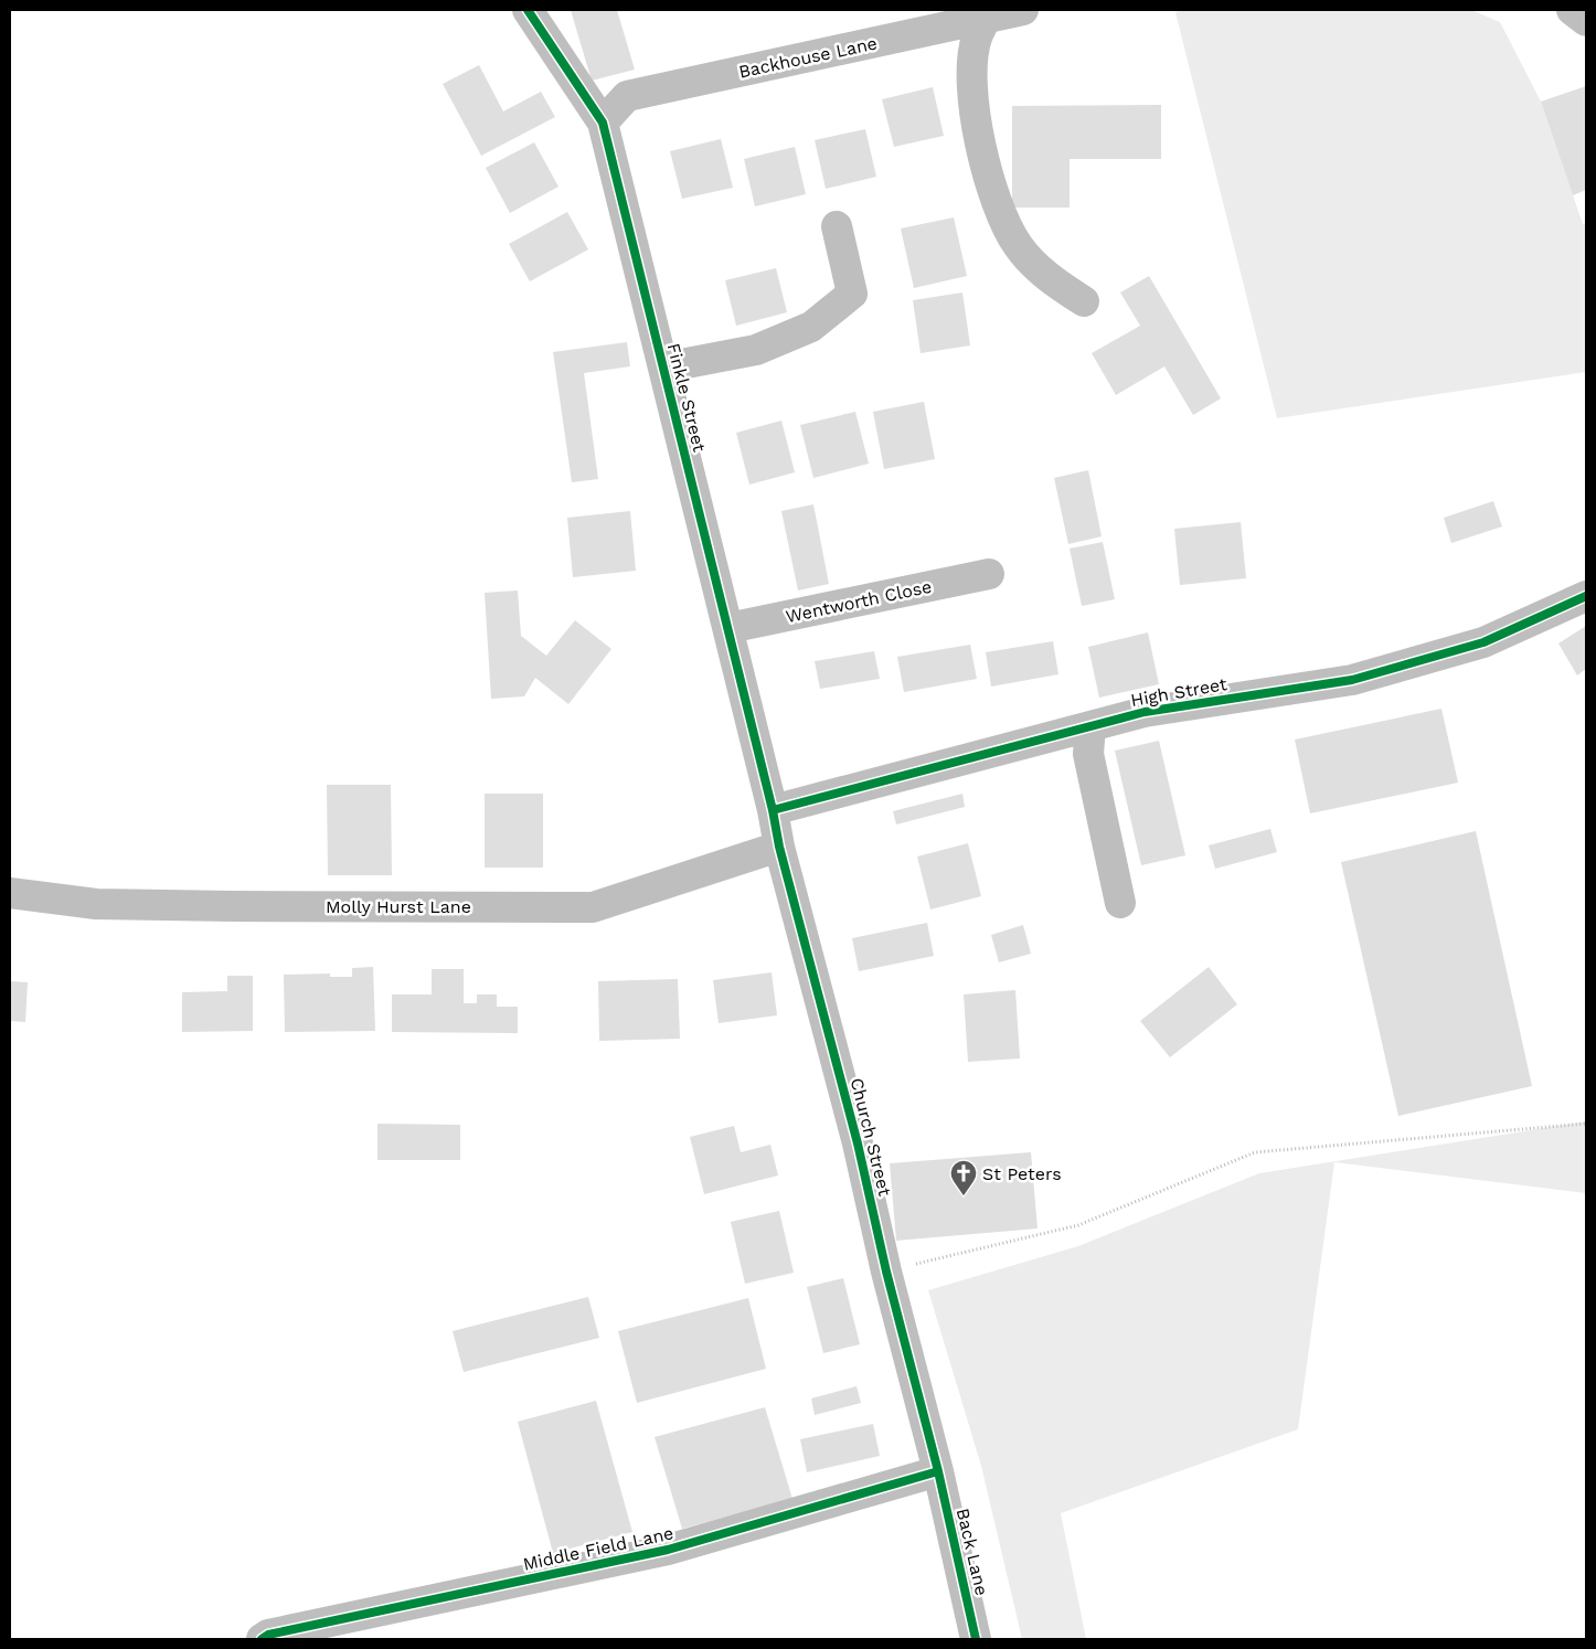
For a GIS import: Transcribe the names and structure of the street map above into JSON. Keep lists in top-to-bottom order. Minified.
{"streets":{"street":["Backhouse Lane","Finkle Street","Wentworth Close","High Street","Molly Hurst Lane","Church Street","Middle Field Lane","Back Lane"]},"crossings":[["Backhouse Lane","Finkle Street"],["Finkle Street","Wentworth Close"],["Finkle Street","High Street"],["Finkle Street","Church Street"],["High Street","Church Street"],["Molly Hurst Lane","Church Street"],["Church Street","Middle Field Lane"],["Church Street","Back Lane"],["Middle Field Lane","Back Lane"]],"places":{"church":["St Peters"]}}
